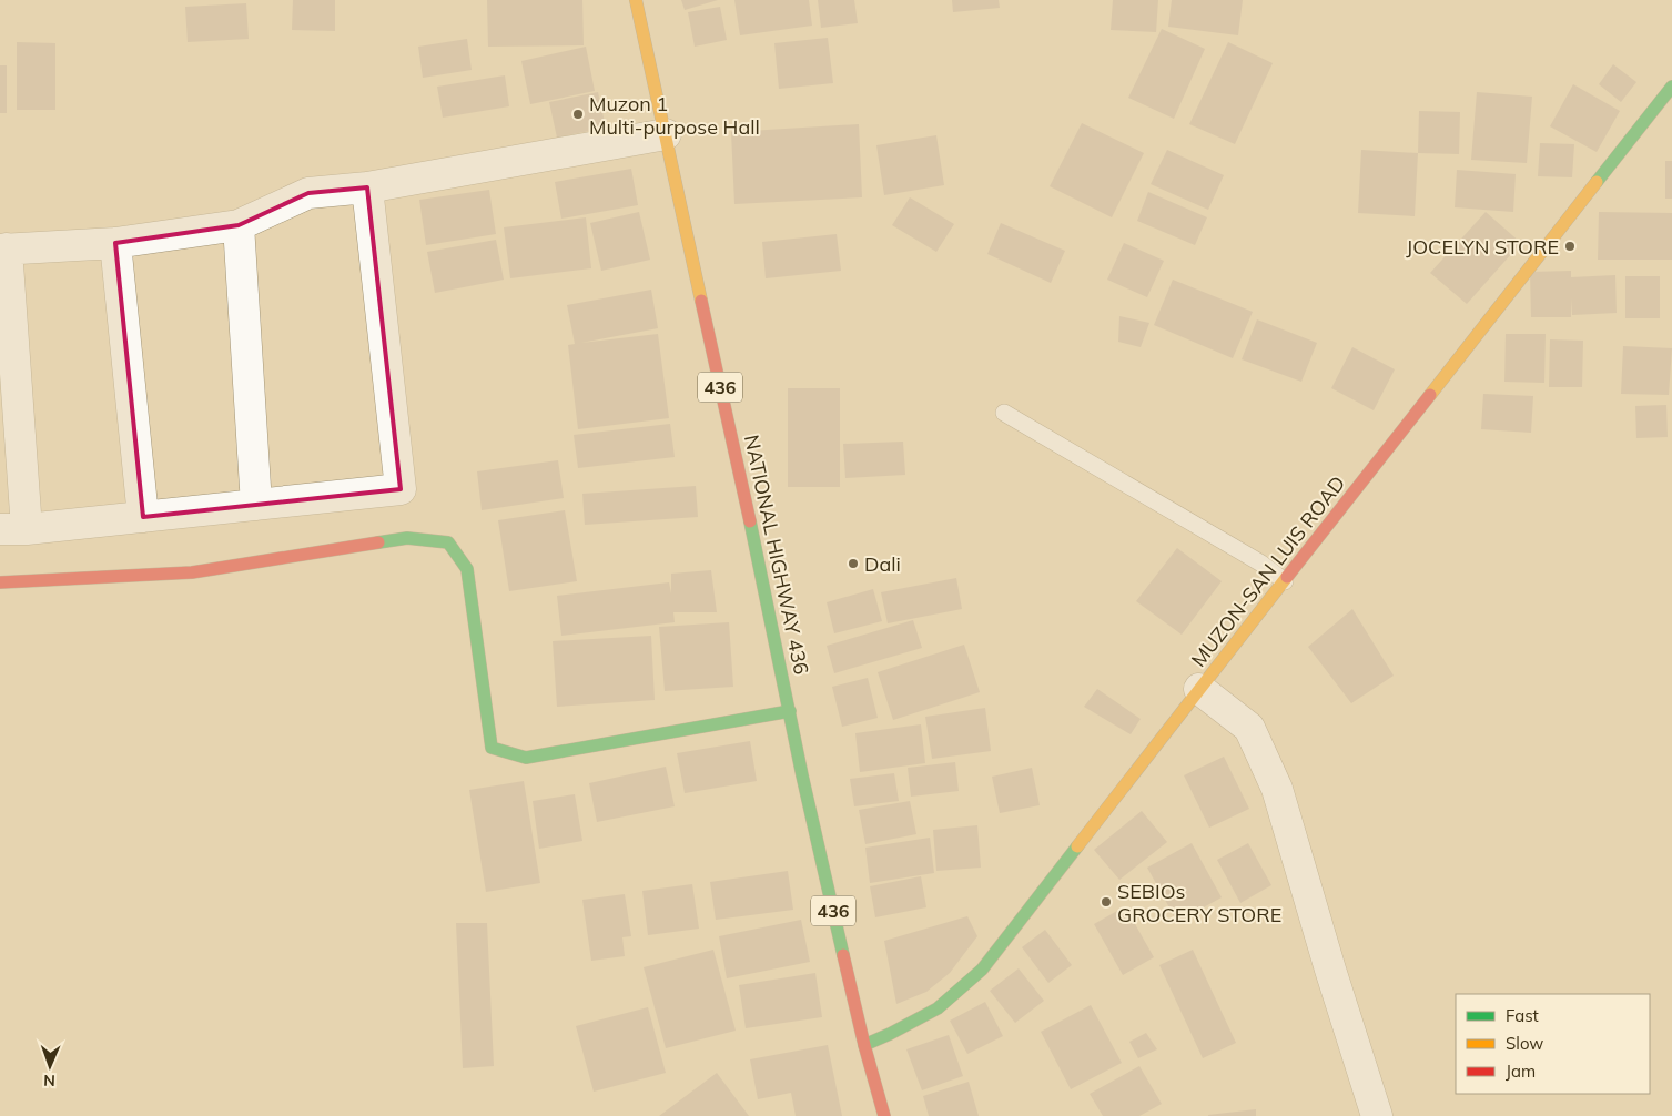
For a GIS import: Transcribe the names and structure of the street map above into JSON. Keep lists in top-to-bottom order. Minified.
{"streets":{"main road":["436","NATIONAL HIGHWAY 436","MUZON-SAN LUIS ROAD"]},"crossings":[["NATIONAL HIGHWAY 436","MUZON-SAN LUIS ROAD"]],"places":["Muzon 1 Multi-purpose Hall","JOCELYN STORE","Dali","SEBIOs GROCERY STORE"],"legend":["Fast","Slow","Jam"],"north":"bottom"}
